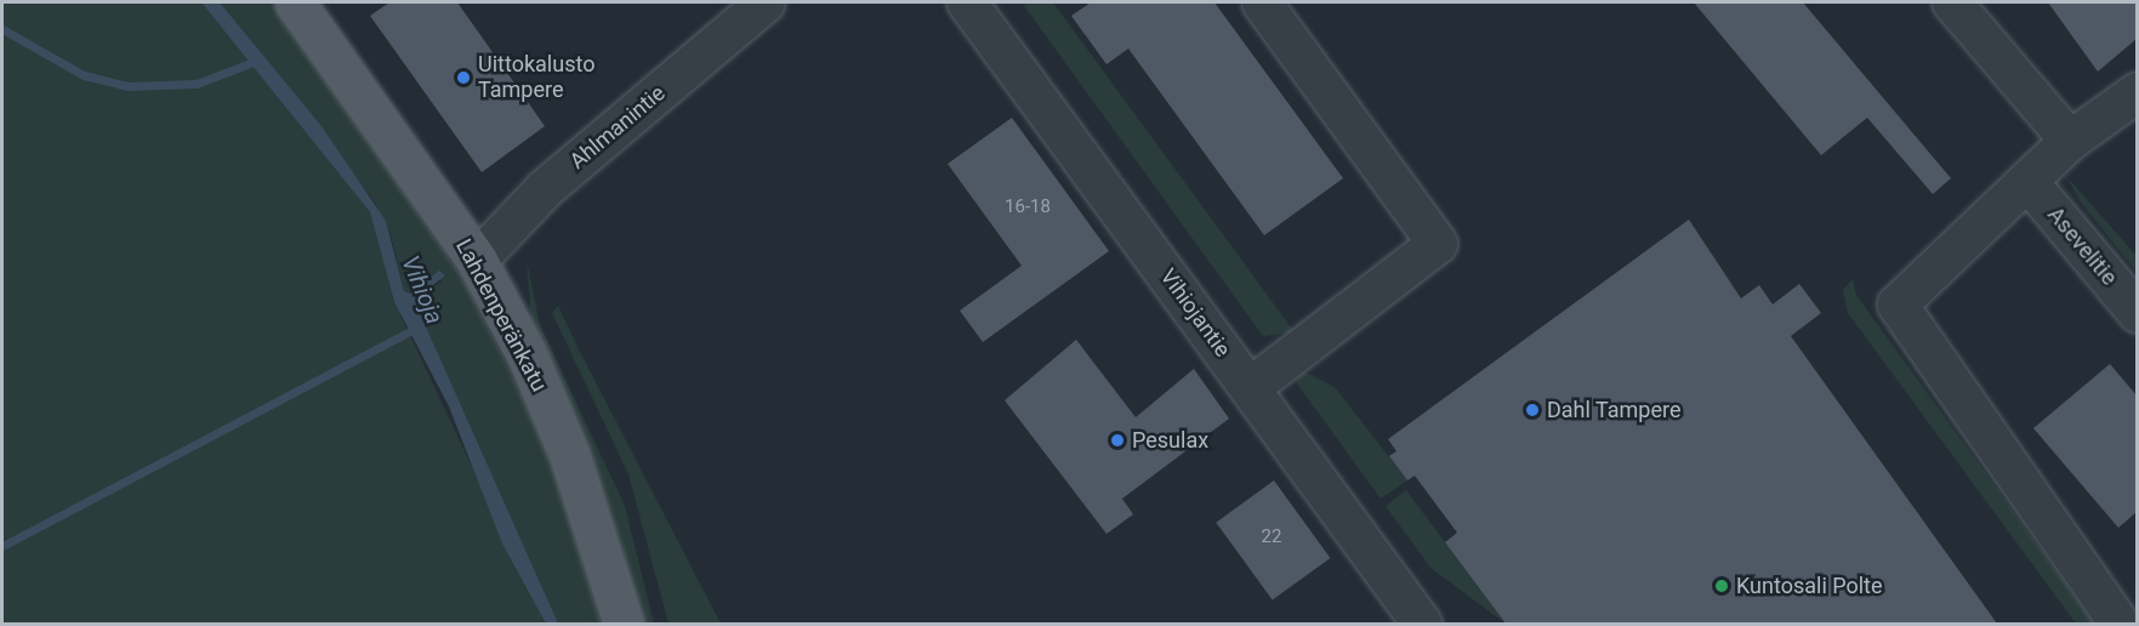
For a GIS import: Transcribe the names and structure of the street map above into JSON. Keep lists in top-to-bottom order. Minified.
{"streets":{"main road":["Lahdenperänkatu"],"street":["Ahlmanintie","Asevelitie","Vihiojantie"]},"crossings":[["Ahlmanintie","Lahdenperänkatu"]],"water":["Vihioja"],"places":["Uittokalusto Tampere","Dahl Tampere","Pesulax","Kuntosali Polte"],"house_numbers":["16-18","22"]}
